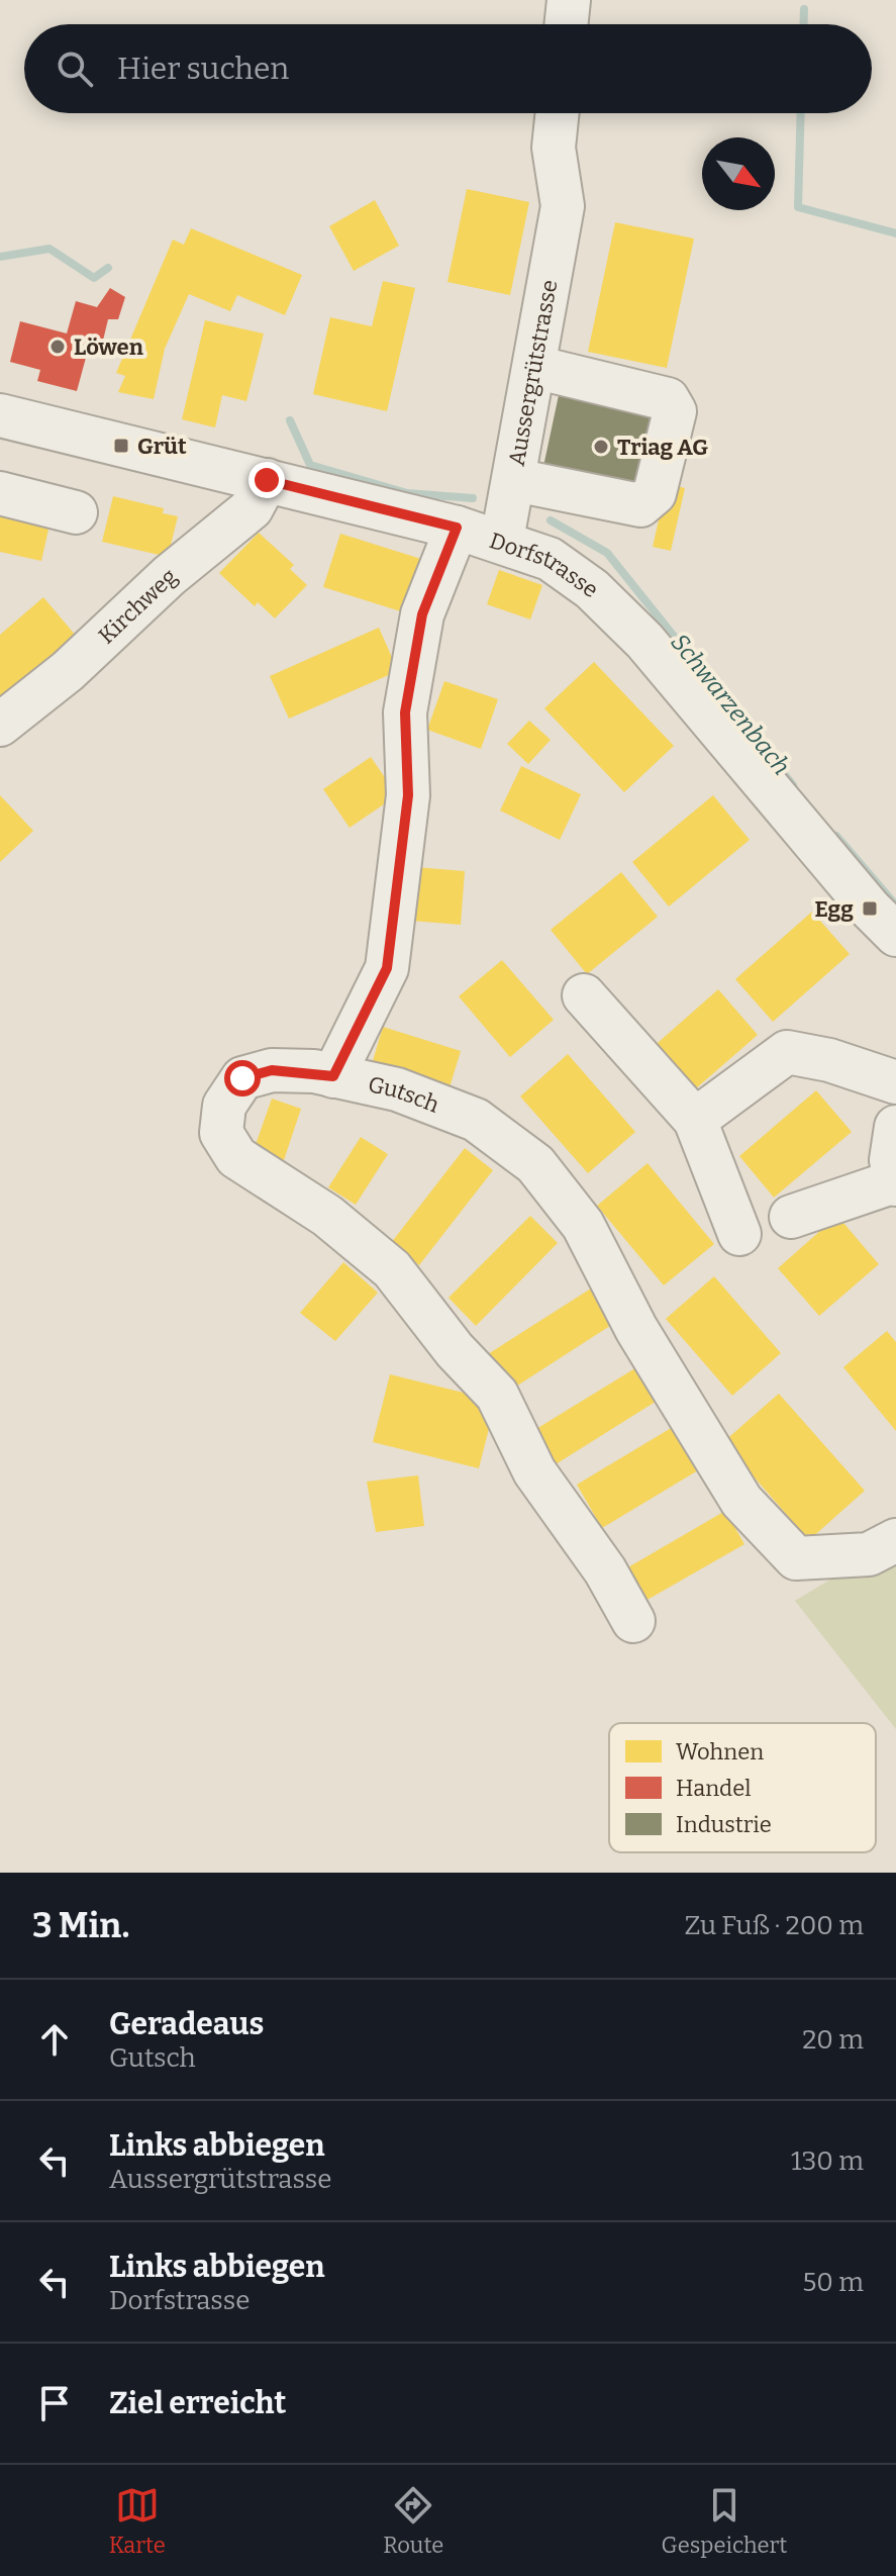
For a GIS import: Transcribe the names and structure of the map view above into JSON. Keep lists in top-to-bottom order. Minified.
{"streets":{"street":["Aussergrütstrasse","Dorfstrasse","Kirchweg","Gutsch"]},"crossings":[["Aussergrütstrasse","Dorfstrasse"],["Dorfstrasse","Kirchweg"]],"water":["Schwarzenbach"],"places":{"other":["Löwen","Triag AG"],"transit":["Grüt","Egg"]},"legend":["Wohnen","Handel","Industrie"],"north":"bottom right","page":{"search":"Hier suchen","heading":["3 Min.","Zu Fuß · 200 m"],"list":[["Geradeaus","Gutsch","20 m"],["Links abbiegen","Aussergrütstrasse","130 m"],["Links abbiegen","Dorfstrasse","50 m"],"Ziel erreicht"],"nav":["Karte","Route","Gespeichert"]}}
